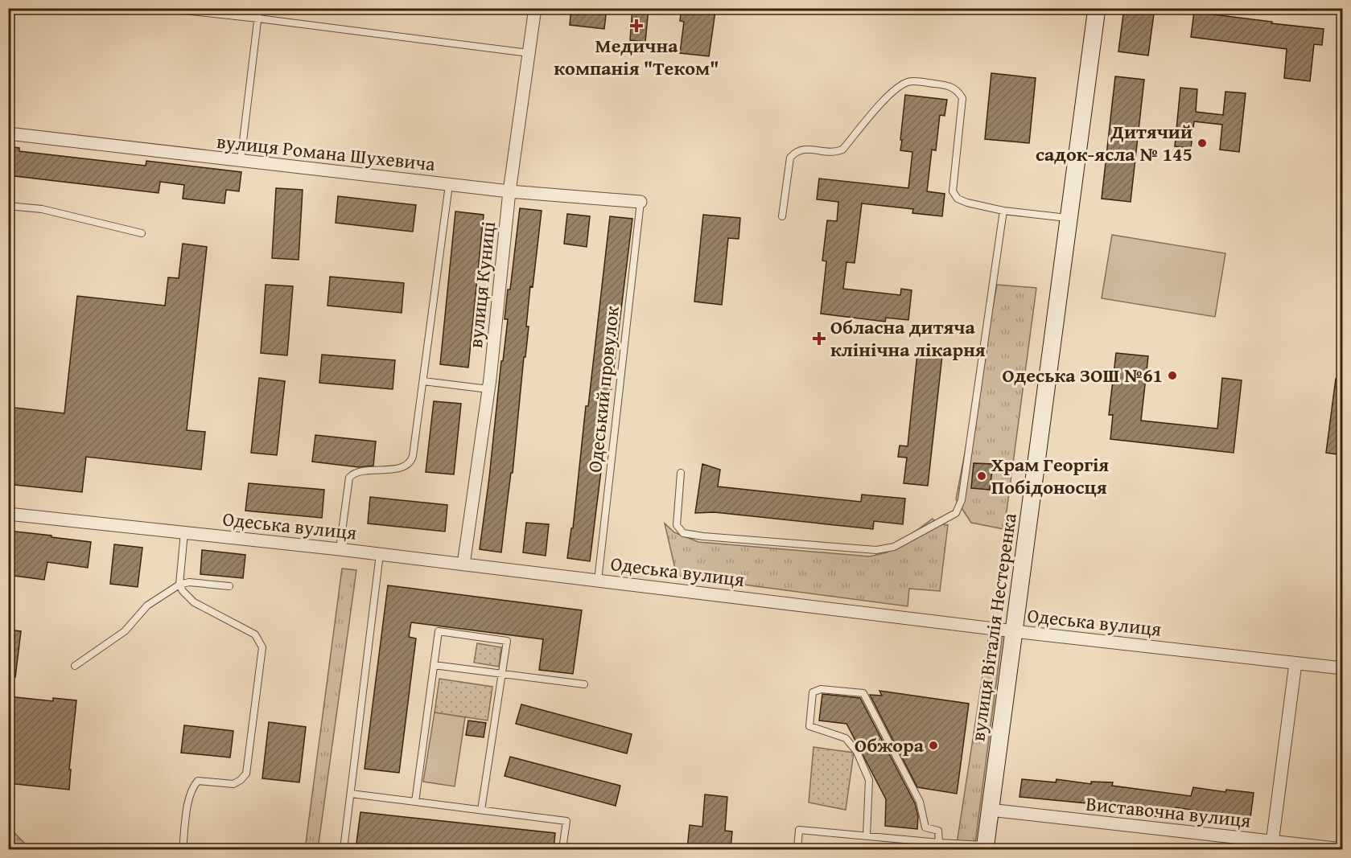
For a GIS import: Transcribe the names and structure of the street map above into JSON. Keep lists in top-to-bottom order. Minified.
{"streets":{"main road":["вулиця Віталія Нестеренка"],"street":["вулиця Романа Шухевича","вулиця Куниці","Одеська вулиця","Виставочна вулиця"],"lane":["Одеський провулок"]},"crossings":[["вулиця Романа Шухевича","вулиця Куниці"],["вулиця Романа Шухевича","Одеський провулок"],["вулиця Куниці","Одеська вулиця"],["Одеський провулок","Одеська вулиця"],["Одеська вулиця","вулиця Віталія Нестеренка"],["вулиця Віталія Нестеренка","Виставочна вулиця"]],"places":{"health":["Медична компанія \"Теком\"","Обласна дитяча клінічна лікарня"],"other":["Дитячий садок-ясла № 145","Одеська ЗОШ №61","Храм Георгія Побідоносця","Обжора"]}}
